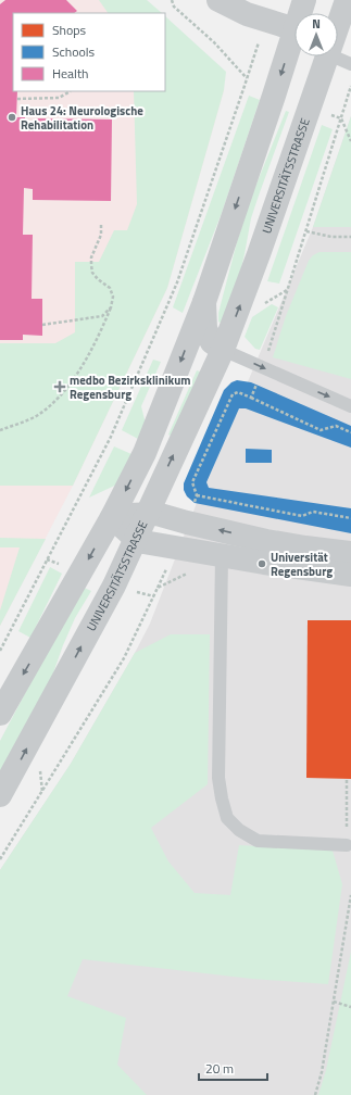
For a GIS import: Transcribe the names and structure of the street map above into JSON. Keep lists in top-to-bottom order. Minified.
{"streets":{"street":["UNIVERSITÄTSSTRASSE"]},"places":{"other":["Haus 24: Neurologische Rehabilitation","Universität Regensburg"],"health":["medbo Bezirksklinikum Regensburg"]},"legend":["Shops","Schools","Health"],"scale_bar":"20 m","north":"top"}
